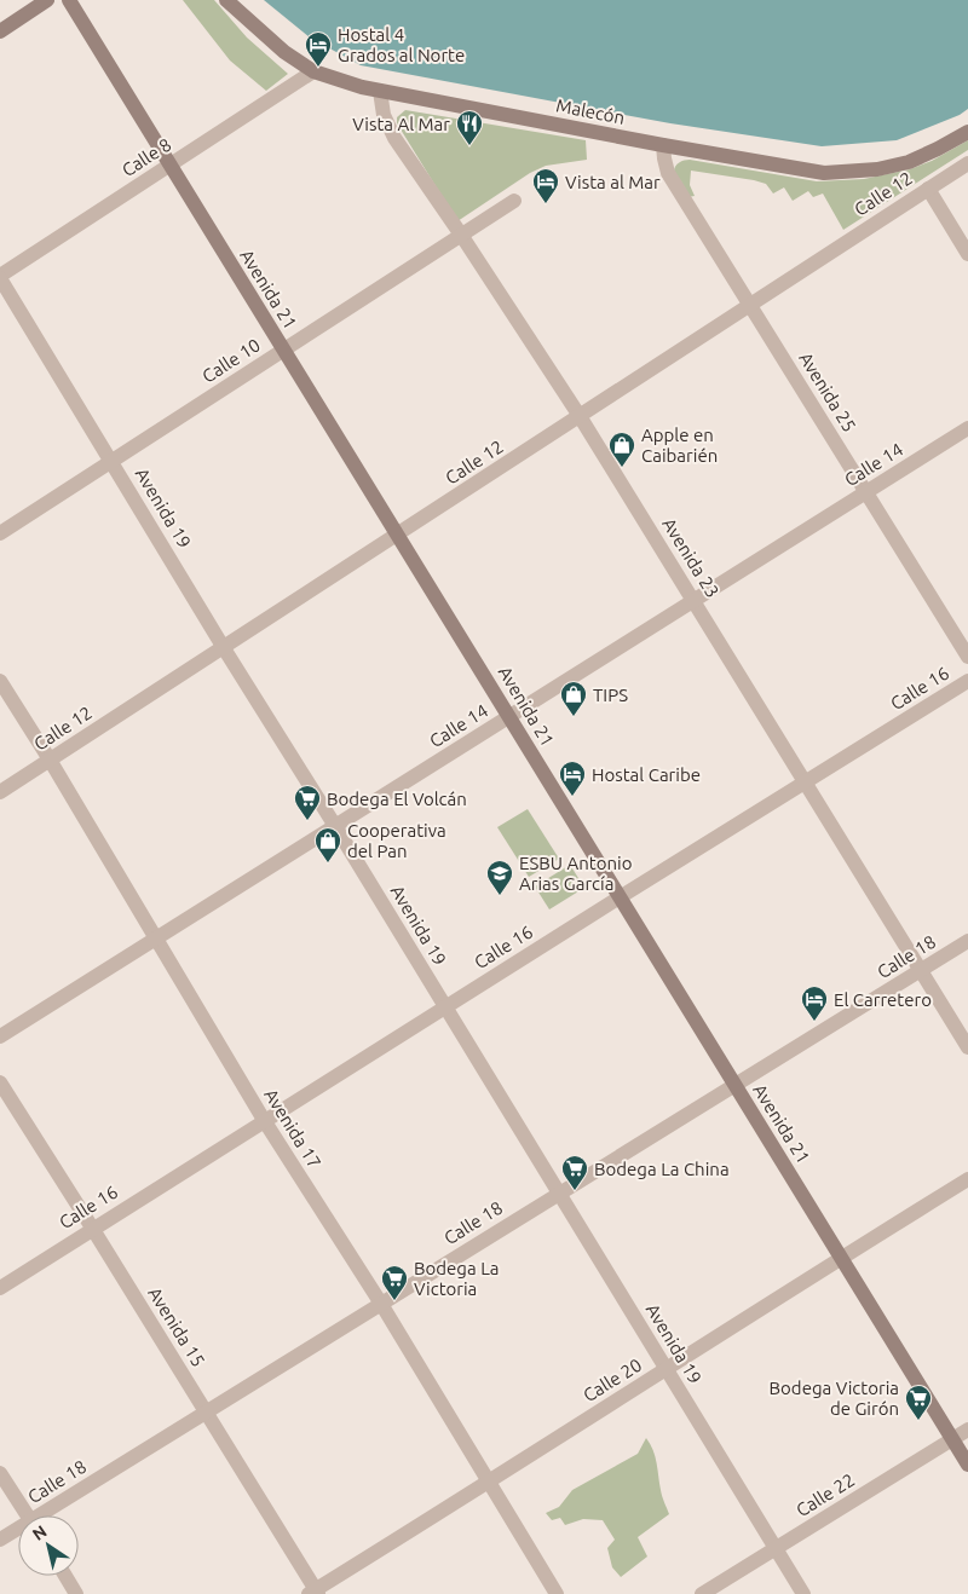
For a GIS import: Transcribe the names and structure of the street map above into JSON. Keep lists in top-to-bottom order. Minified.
{"streets":{"main road":["Malecón","Avenida 21"],"street":["Calle 8","Calle 12","Calle 10","Avenida 25","Calle 14","Avenida 19","Avenida 23","Calle 16","Calle 18","Avenida 17","Avenida 15","Calle 20","Calle 22"]},"crossings":[["Malecón","Calle 8"],["Malecón","Avenida 25"],["Malecón","Avenida 23"],["Calle 8","Avenida 21"],["Calle 8","Avenida 19"],["Calle 12","Avenida 21"],["Calle 12","Avenida 25"],["Calle 12","Avenida 19"],["Calle 12","Avenida 23"],["Calle 12","Avenida 17"],["Avenida 21","Calle 10"],["Avenida 21","Calle 14"],["Avenida 21","Calle 16"],["Avenida 21","Calle 18"],["Avenida 21","Calle 20"],["Avenida 21","Calle 22"],["Calle 10","Avenida 19"],["Calle 10","Avenida 23"],["Avenida 25","Calle 14"],["Calle 14","Avenida 19"],["Calle 14","Avenida 23"],["Calle 14","Avenida 17"],["Avenida 19","Calle 16"],["Avenida 19","Calle 18"],["Avenida 19","Calle 20"],["Avenida 19","Calle 22"],["Avenida 23","Calle 16"],["Avenida 23","Calle 18"],["Calle 16","Avenida 17"],["Calle 16","Avenida 15"],["Calle 18","Avenida 17"],["Calle 18","Avenida 15"],["Avenida 17","Calle 20"],["Avenida 15","Calle 20"]],"places":{"hotel":["Hostal 4 Grados al Norte","Vista al Mar","Hostal Caribe","El Carretero"],"restaurant":["Vista Al Mar"],"shop":["Apple en Caibarién","TIPS","Cooperativa del Pan"],"supermarket":["Bodega El Volcán","Bodega La China","Bodega La Victoria","Bodega Victoria de Girón"],"school or university":["ESBU Antonio Arias García"]},"north":"top left"}
